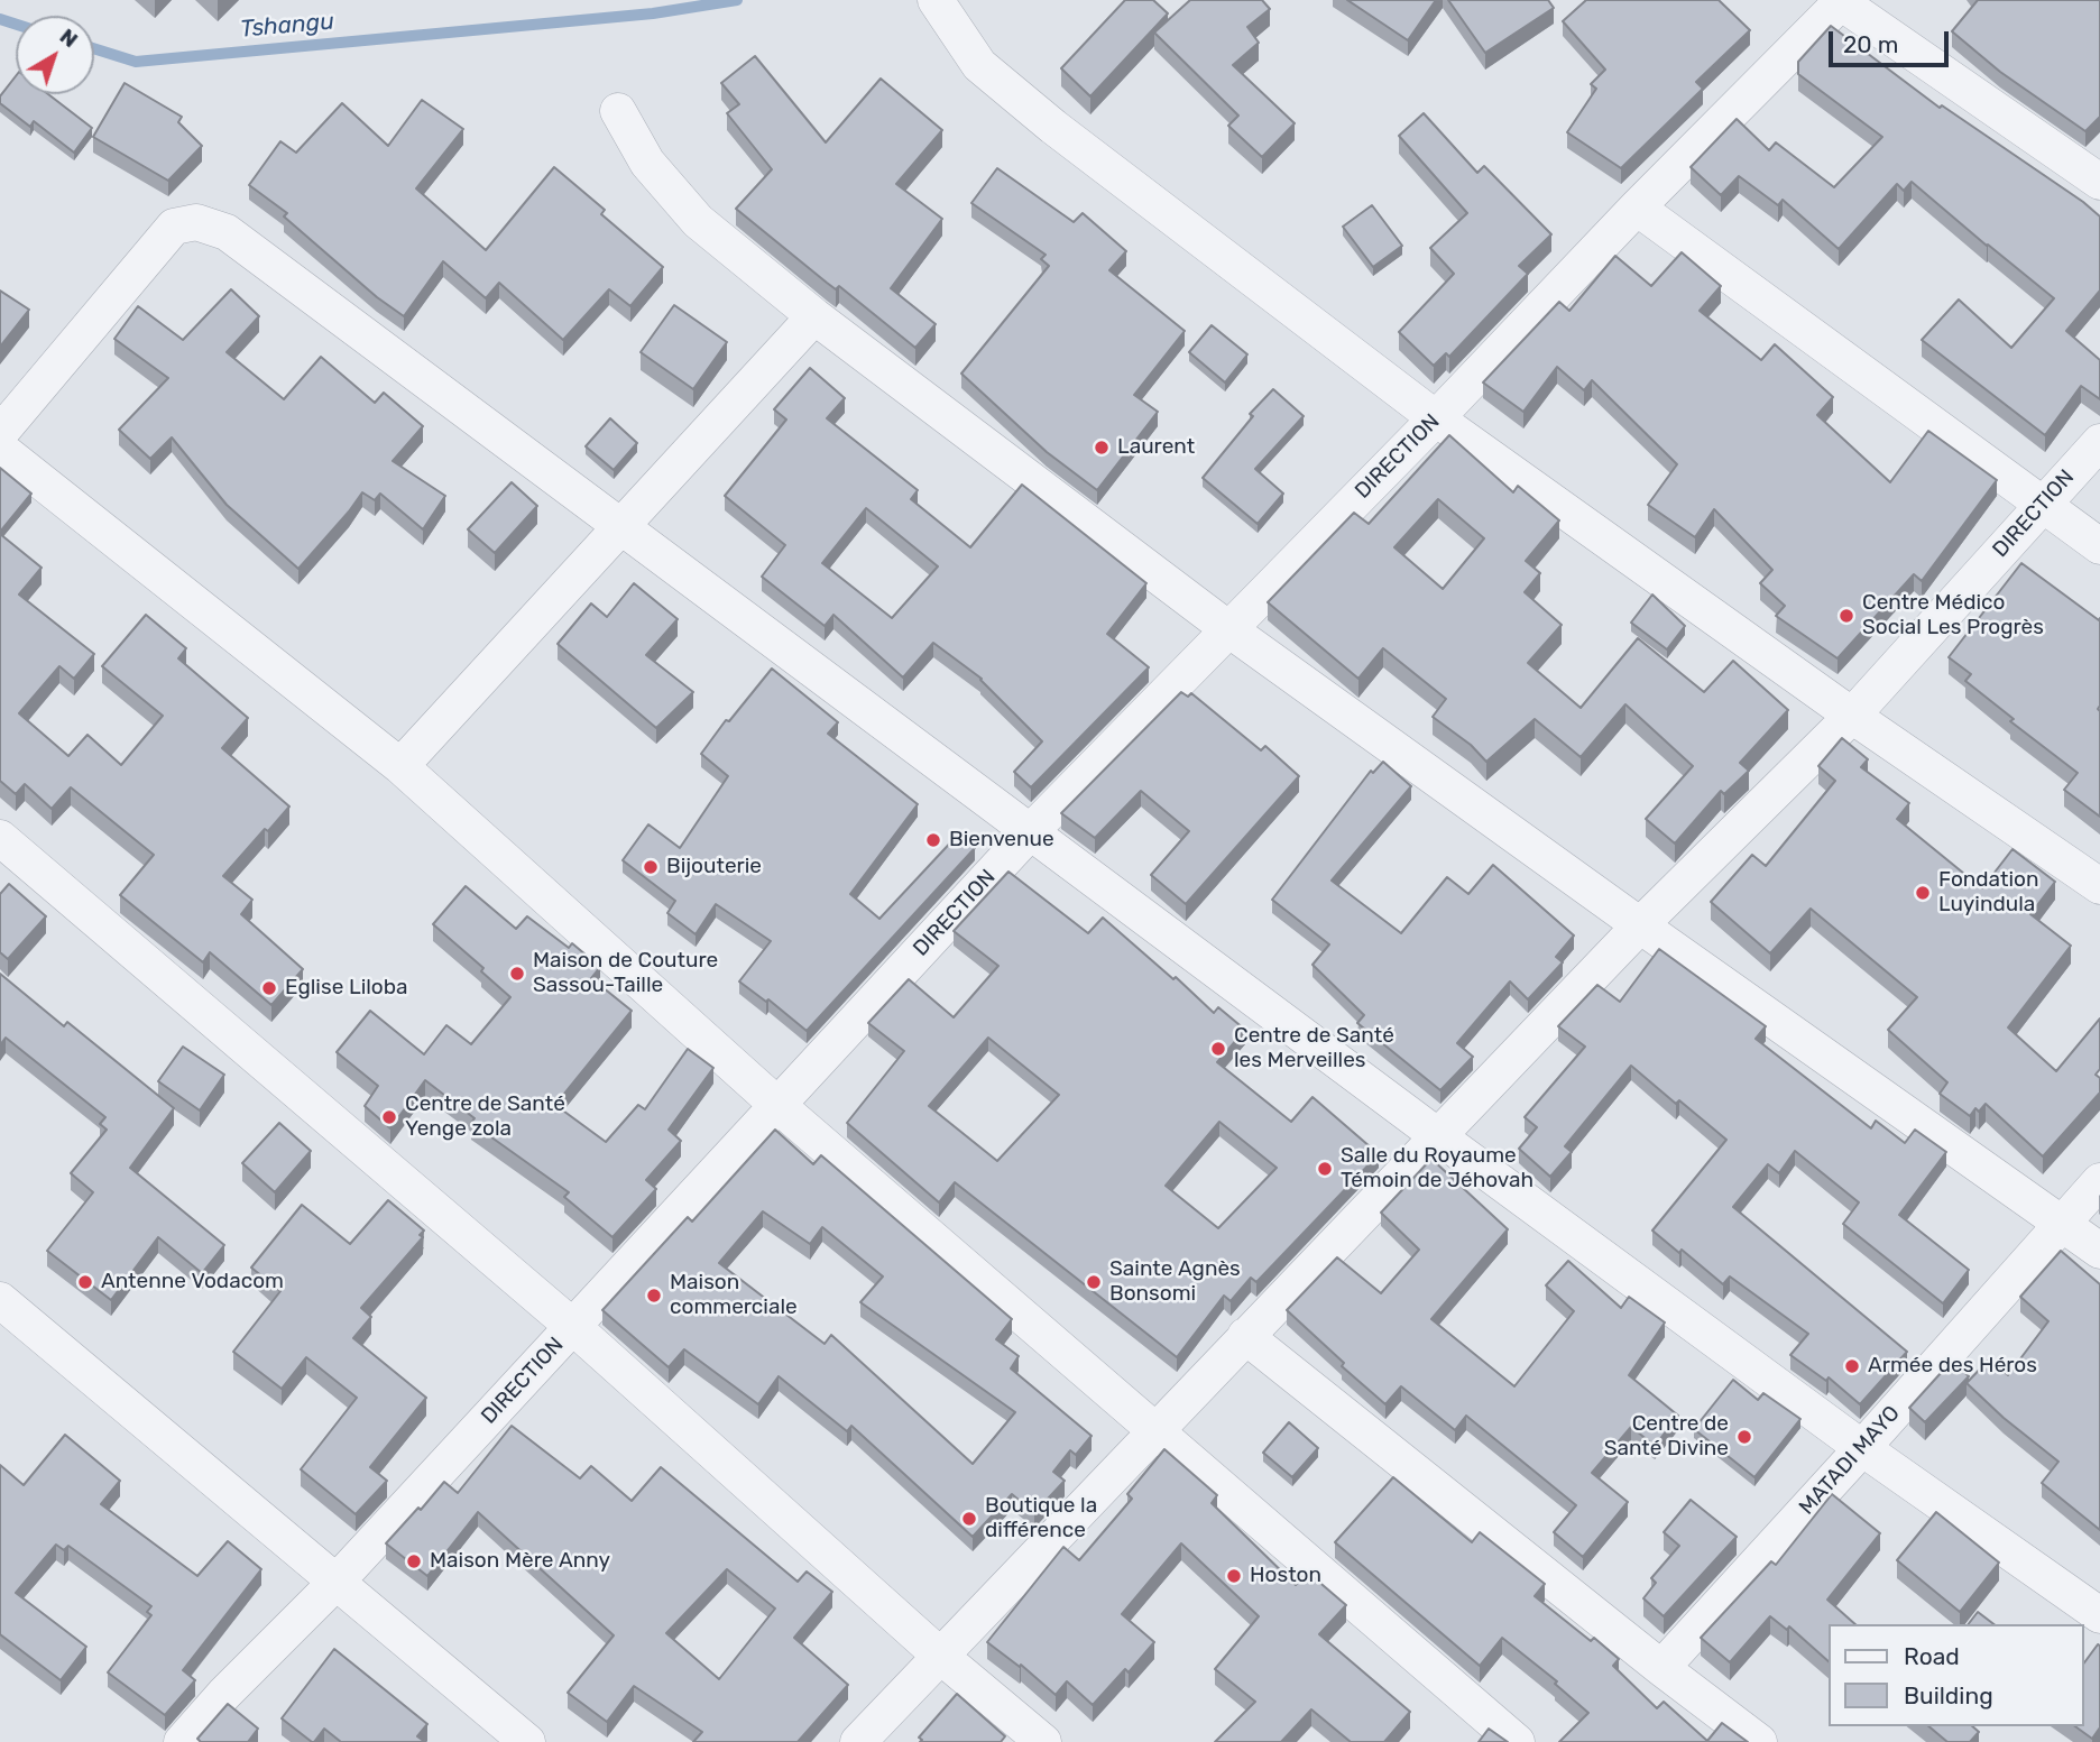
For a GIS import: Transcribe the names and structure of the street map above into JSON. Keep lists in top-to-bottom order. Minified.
{"streets":{"street":["DIRECTION","MATADI MAYO"]},"water":["Tshangu"],"places":["Laurent","Centre Médico Social Les Progrès","Bienvenue","Bijouterie","Fondation Luyindula","Maison de Couture Sassou-Taille","Eglise Liloba","Centre de Santé les Merveilles","Centre de Santé Yenge zola","Salle du Royaume Témoin de Jéhovah","Antenne Vodacom","Sainte Agnès Bonsomi","Maison commerciale","Armée des Héros","Centre de Santé Divine","Boutique la différence","Maison Mère Anny","Hoston"],"legend":["Road","Building"],"scale_bar":"20 m","north":"top right"}
